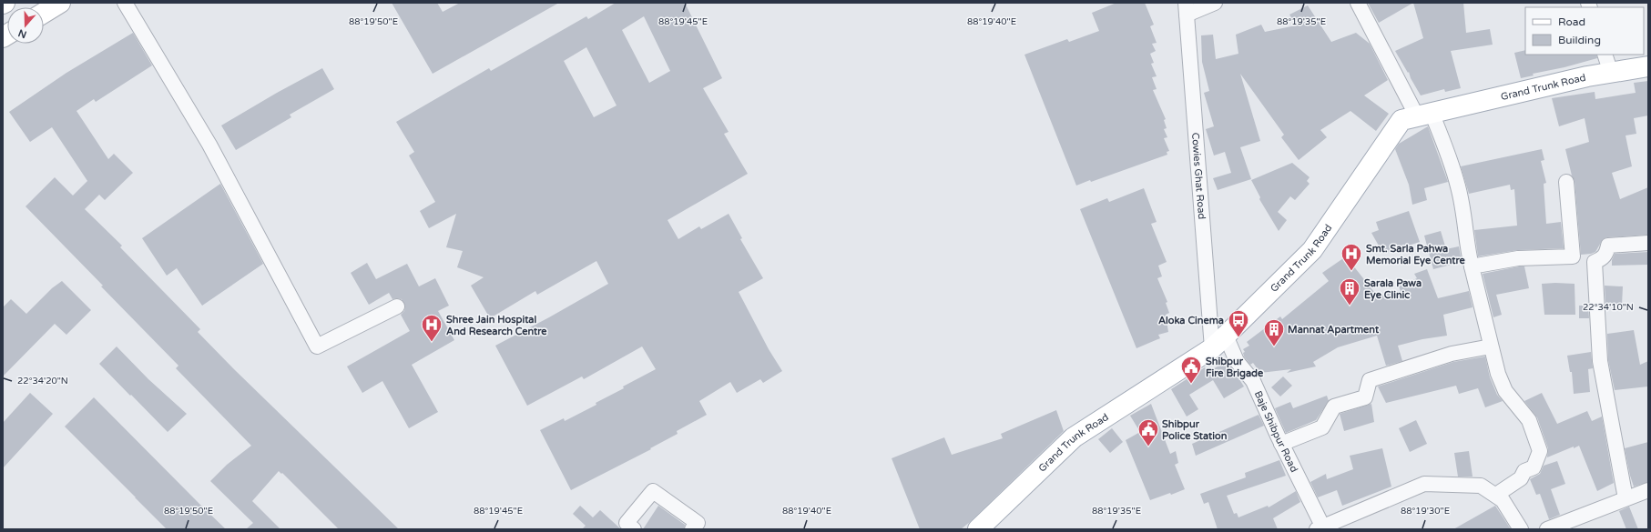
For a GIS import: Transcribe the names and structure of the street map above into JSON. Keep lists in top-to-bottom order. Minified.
{"streets":{"main road":["Grand Trunk Road"],"street":["Cowies Ghat Road","Baje Shibpur Road"]},"crossings":[["Grand Trunk Road","Cowies Ghat Road"],["Grand Trunk Road","Baje Shibpur Road"],["Cowies Ghat Road","Baje Shibpur Road"]],"places":{"hospital":["Smt. Sarla Pahwa Memorial Eye Centre","Shree Jain Hospital And Research Centre"],"building":["Sarala Pawa Eye Clinic","Mannat Apartment"],"bus stop":["Aloka Cinema"],"public building":["Shibpur Fire Brigade","Shibpur Police Station"]},"legend":["Road","Building"],"north":"bottom","coordinates":["88°19'50\"E","88°19'45\"E","88°19'40\"E","88°19'35\"E","22°34'10\"N","22°34'20\"N","88°19'30\"E"]}
